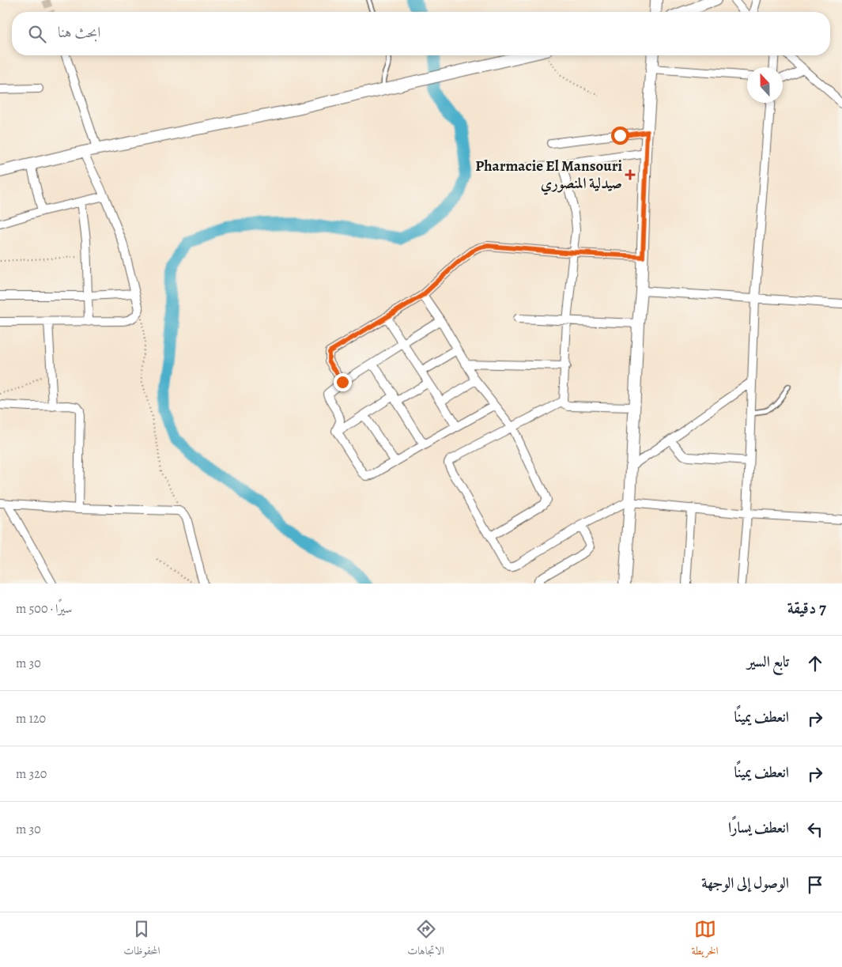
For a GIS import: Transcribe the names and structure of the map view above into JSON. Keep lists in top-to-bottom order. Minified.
{"places":{"health":["Pharmacie El Mansouri صيدلية المنصوري"]},"north":"top","page":{"search":"ابحث هنا","heading":["7 دقيقة","سيرًا · 500 m"],"list":[["تابع السير","30 m"],["انعطف يمينًا","120 m"],["انعطف يمينًا","320 m"],["انعطف يسارًا","30 m"],"الوصول إلى الوجهة"],"nav":["الخريطة","الاتجاهات","المحفوظات"]}}
